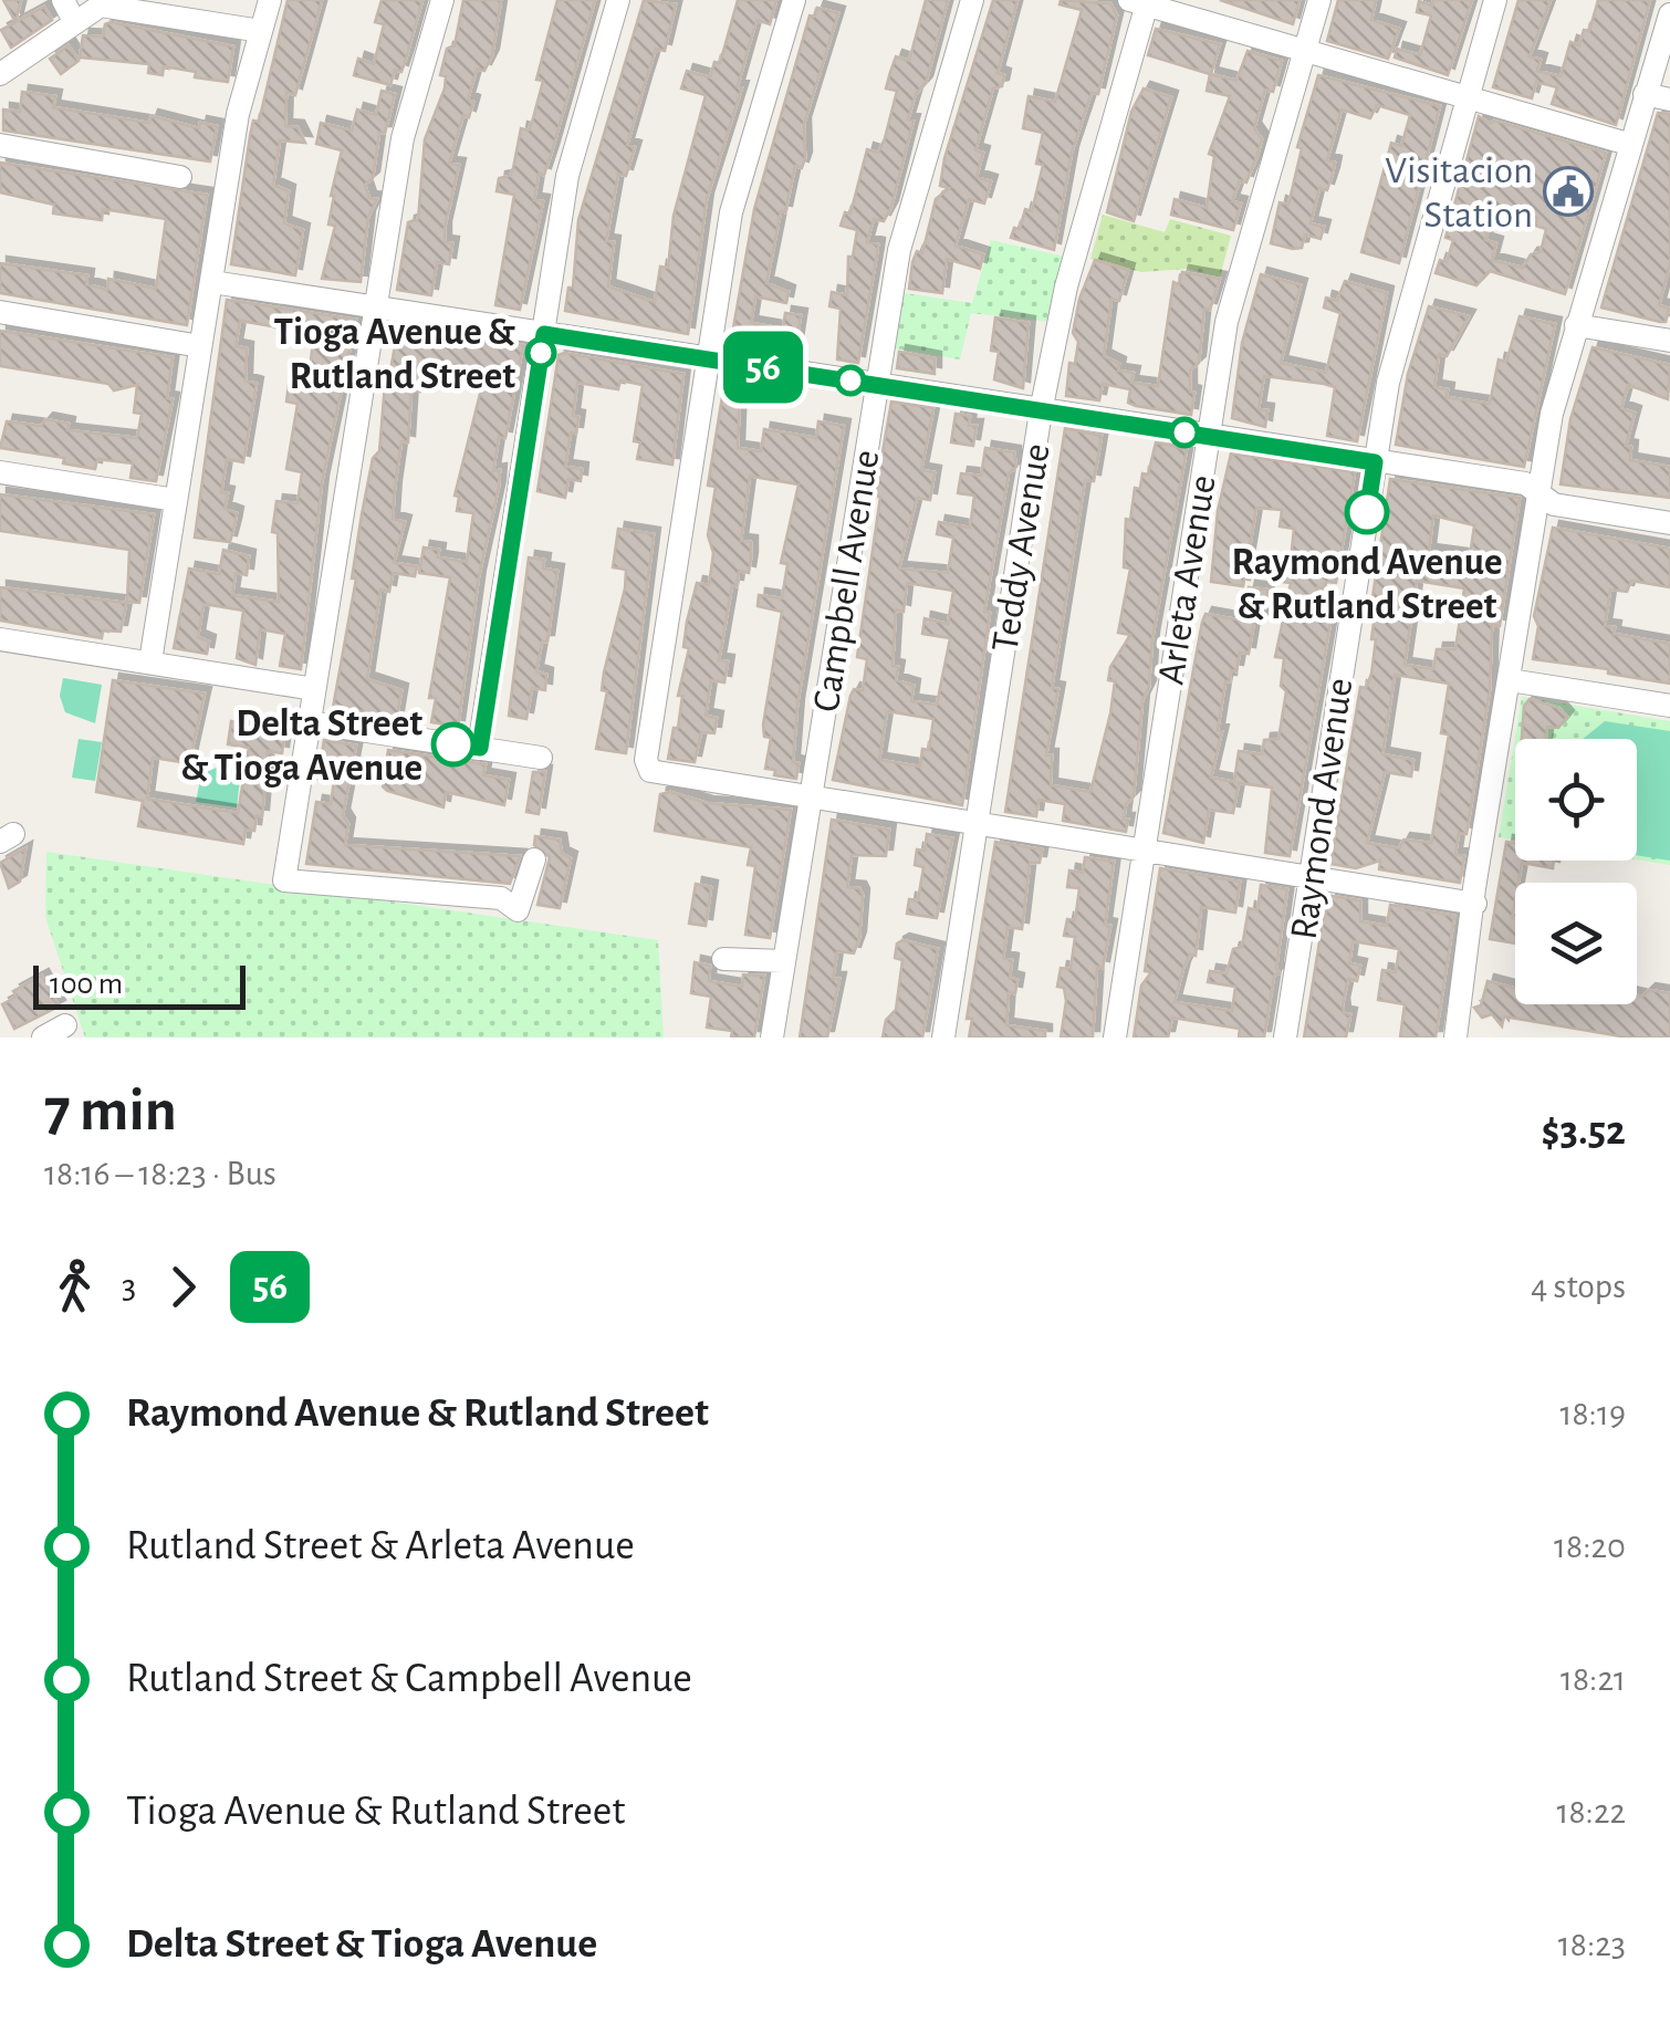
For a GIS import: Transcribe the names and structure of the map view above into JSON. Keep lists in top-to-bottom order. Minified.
{"streets":{"street":["Teddy Avenue","Arleta Avenue","Campbell Avenue","Raymond Avenue"]},"places":{"public building":["Visitacion Station"],"other":["Tioga Avenue & Rutland Street","Raymond Avenue & Rutland Street","Delta Street & Tioga Avenue"]},"lines":["bus line 56"],"scale_bar":"100 m","page":{"on_map":"56","scale":"100 m","heading":["7 min","18:16 – 18:23 · Bus","$3.52"],"legs":["3","56","4 stops"],"list":[{"name":"Raymond Avenue & Rutland Street","value":"18:19"},{"name":"Rutland Street & Arleta Avenue","value":"18:20"},{"name":"Rutland Street & Campbell Avenue","value":"18:21"},{"name":"Tioga Avenue & Rutland Street","value":"18:22"},{"name":"Delta Street & Tioga Avenue","value":"18:23"}]}}
